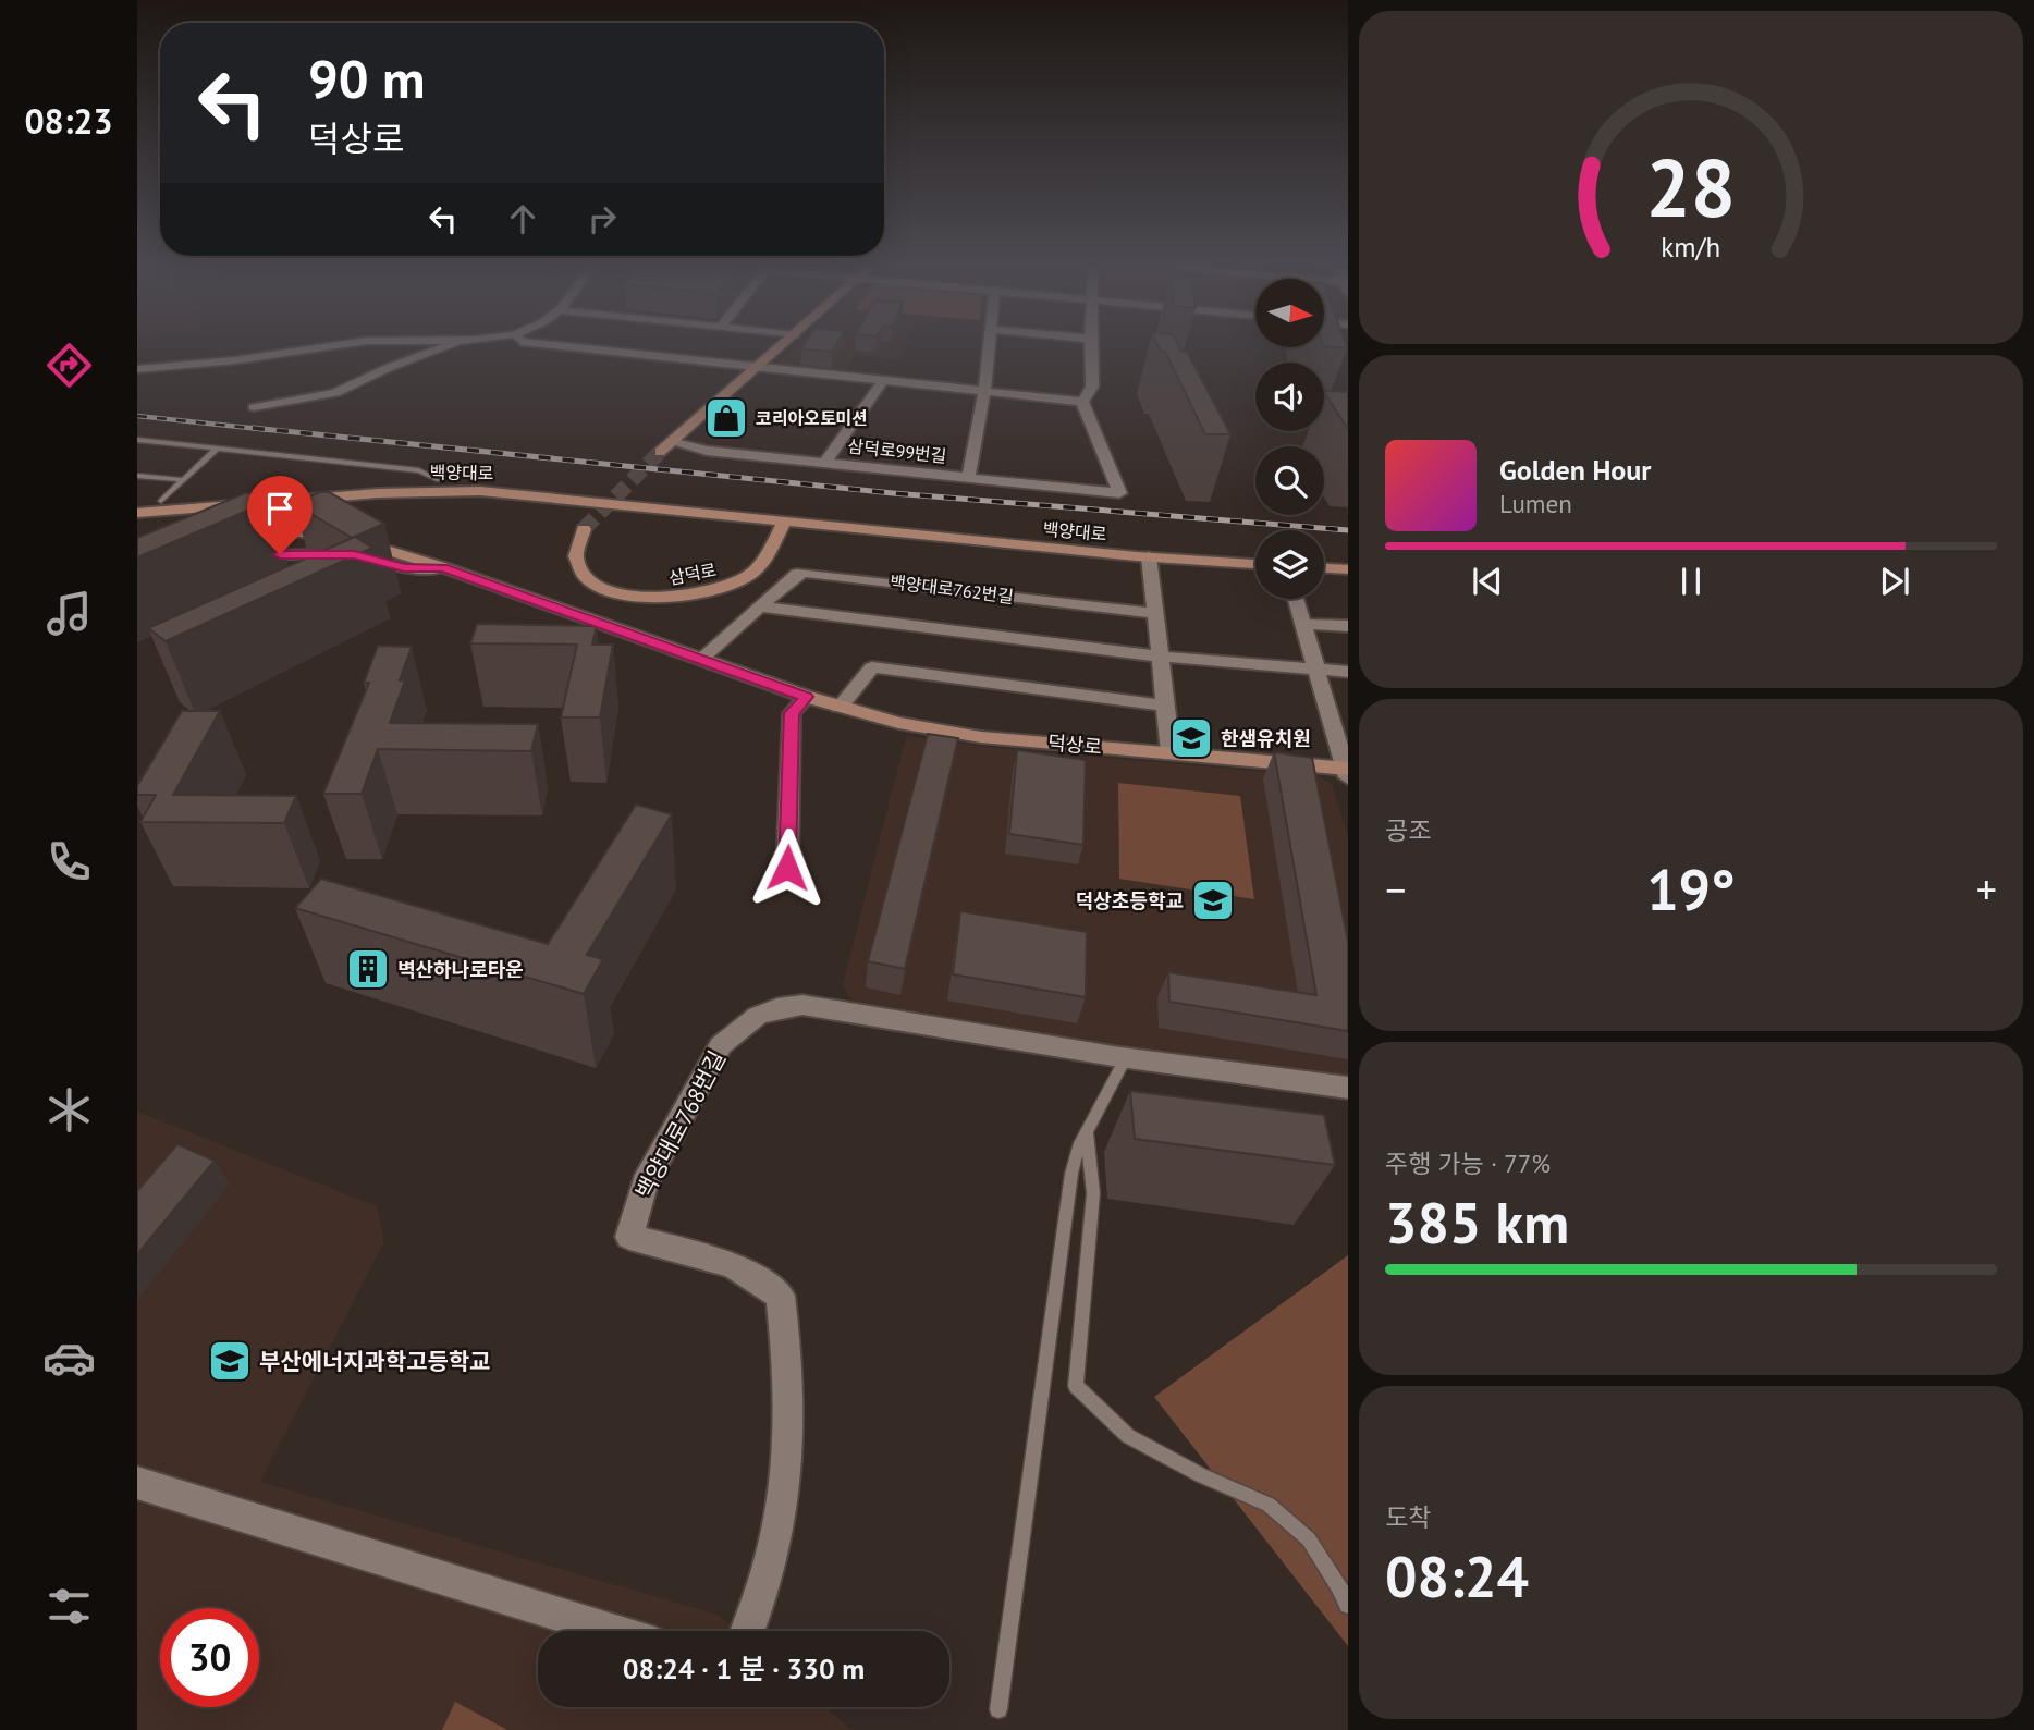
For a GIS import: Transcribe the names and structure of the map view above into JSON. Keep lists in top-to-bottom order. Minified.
{"streets":{"main road":["백양대로","삼덕로","덕상로"],"street":["삼덕로99번길","백양대로762번길","백양대로768번길"]},"crossings":[["백양대로","삼덕로"],["백양대로","덕상로"],["백양대로762번길","덕상로"]],"places":{"shop":["코리아오토미션"],"school or university":["한샘유치원","덕상초등학교","부산에너지과학고등학교"],"building":["벽산하나로타운"]},"north":"right","page":{"tabs":"08:23","turn":["90 m","덕상로"],"song":["Golden Hour","Lumen"],"tile":["공조",["주행 가능 · 77%","385 km"],["도착","08:24"]],"heat":["−","19°","+"],"limit":"30","trip":"08:24 · 1 분 · 330 m","gauge":["28","km/h"]}}
